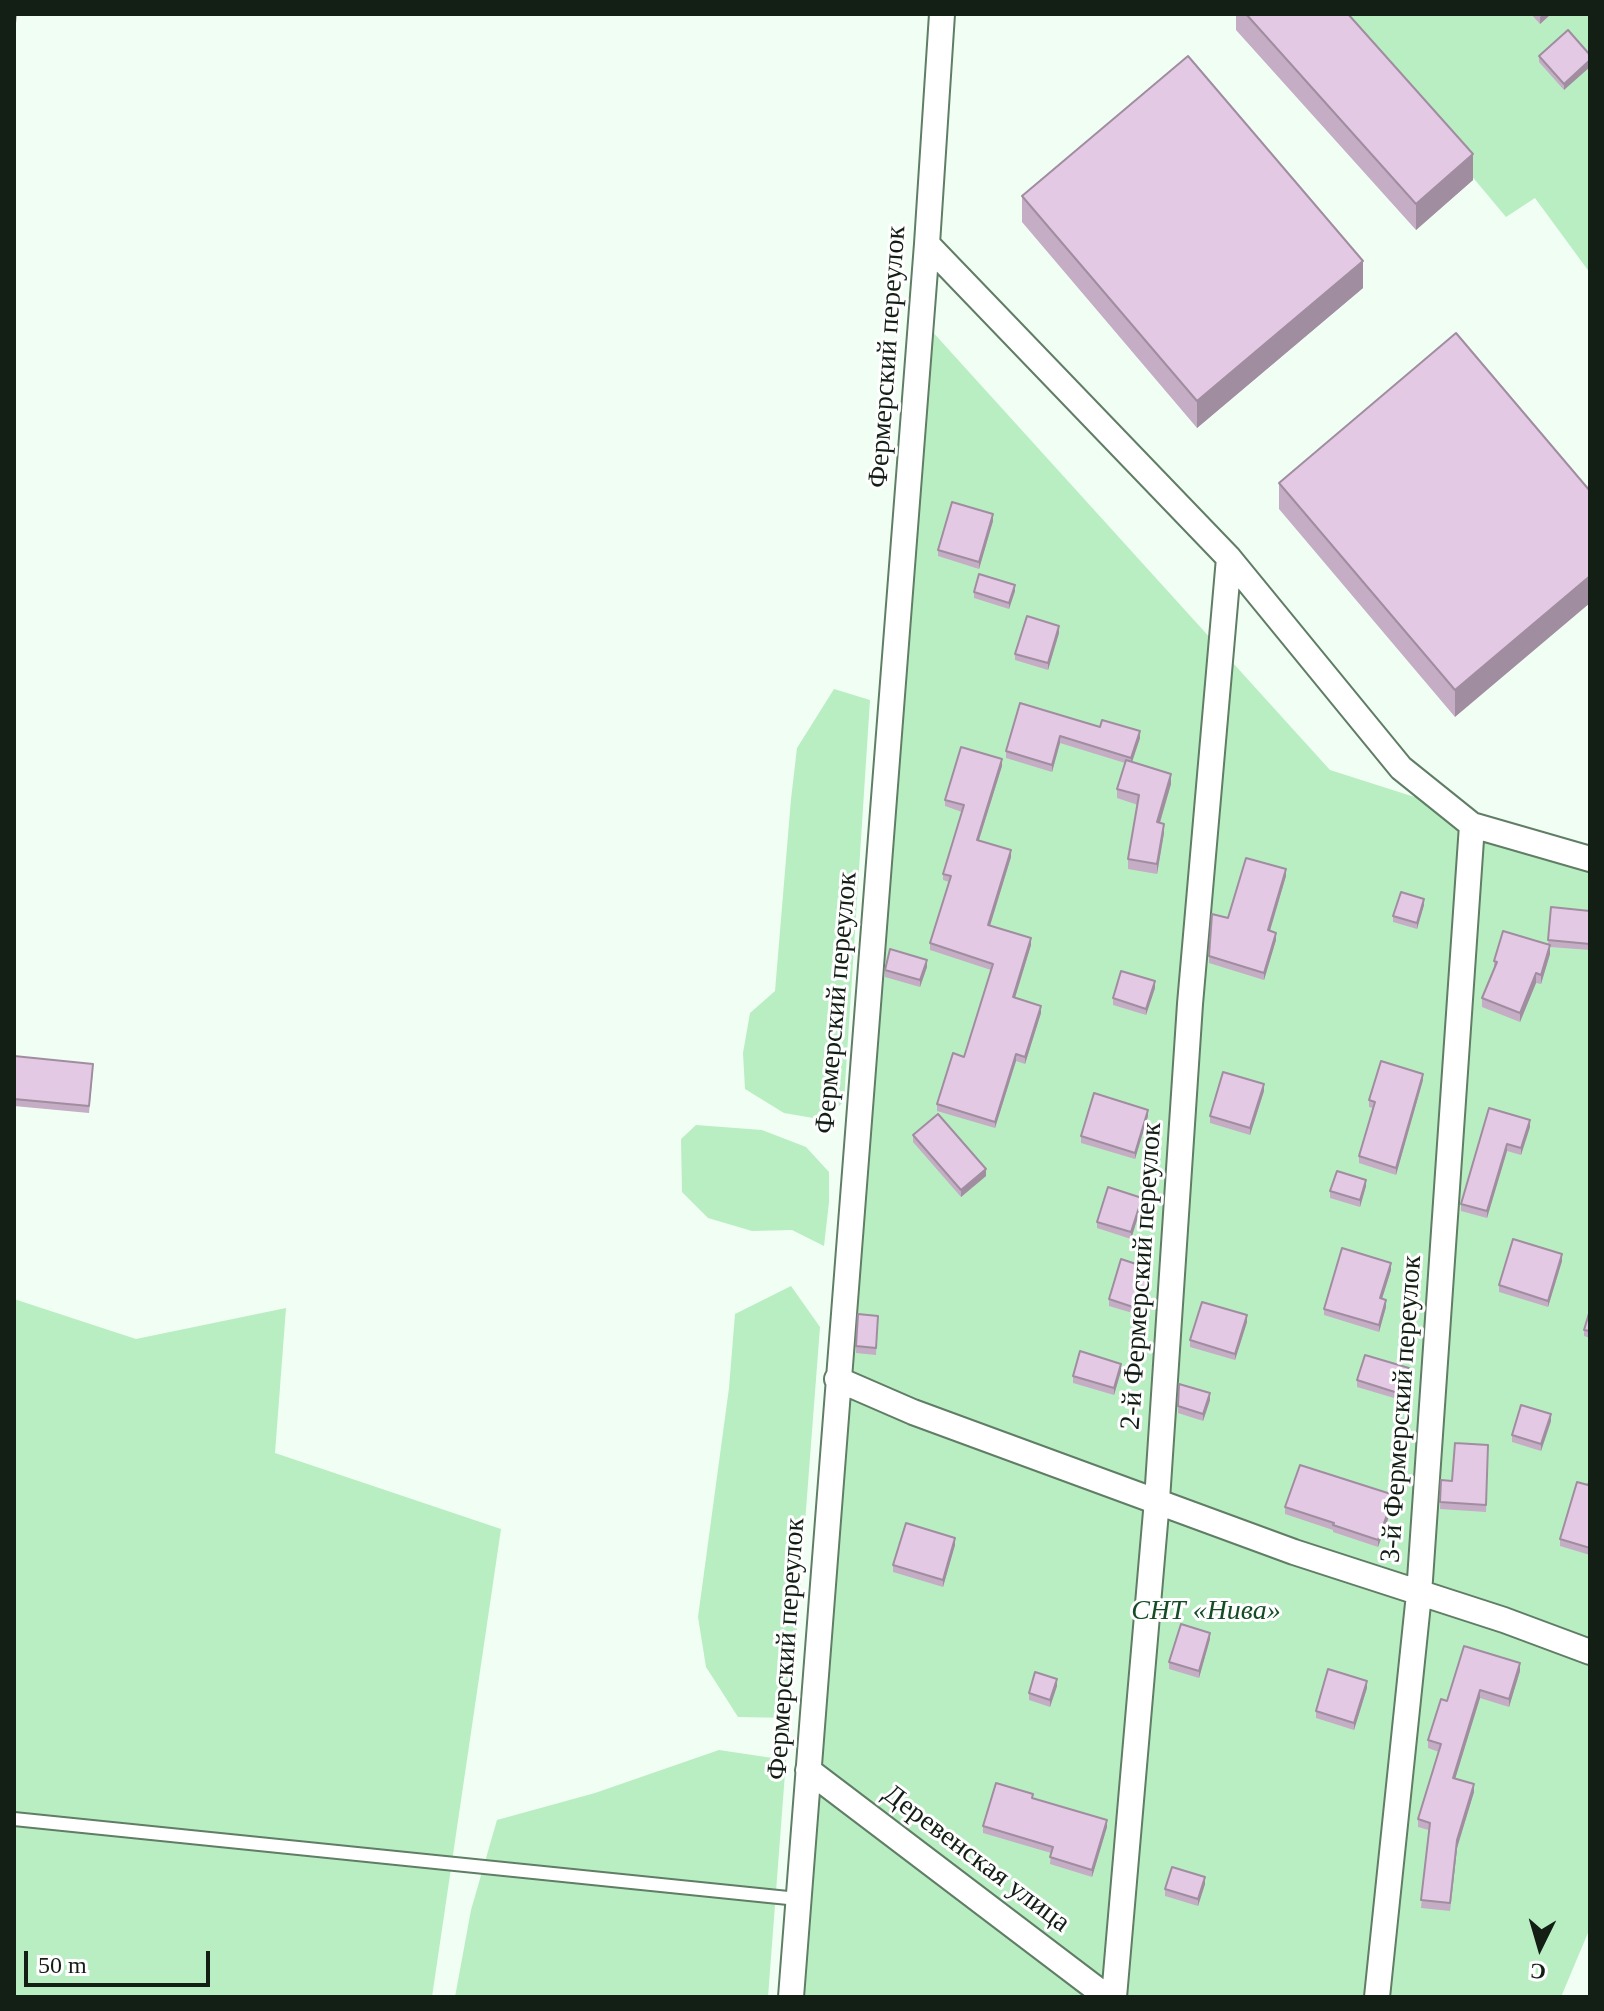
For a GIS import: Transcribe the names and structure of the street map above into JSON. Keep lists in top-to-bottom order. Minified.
{"streets":{"street":["Фермерский переулок","2-й Фермерский переулок","3-й Фермерский переулок","Деревенская улица"]},"crossings":[["Фермерский переулок","Деревенская улица"]],"parks":["СНТ «Нива»"],"scale_bar":"50 m","north":"bottom"}
